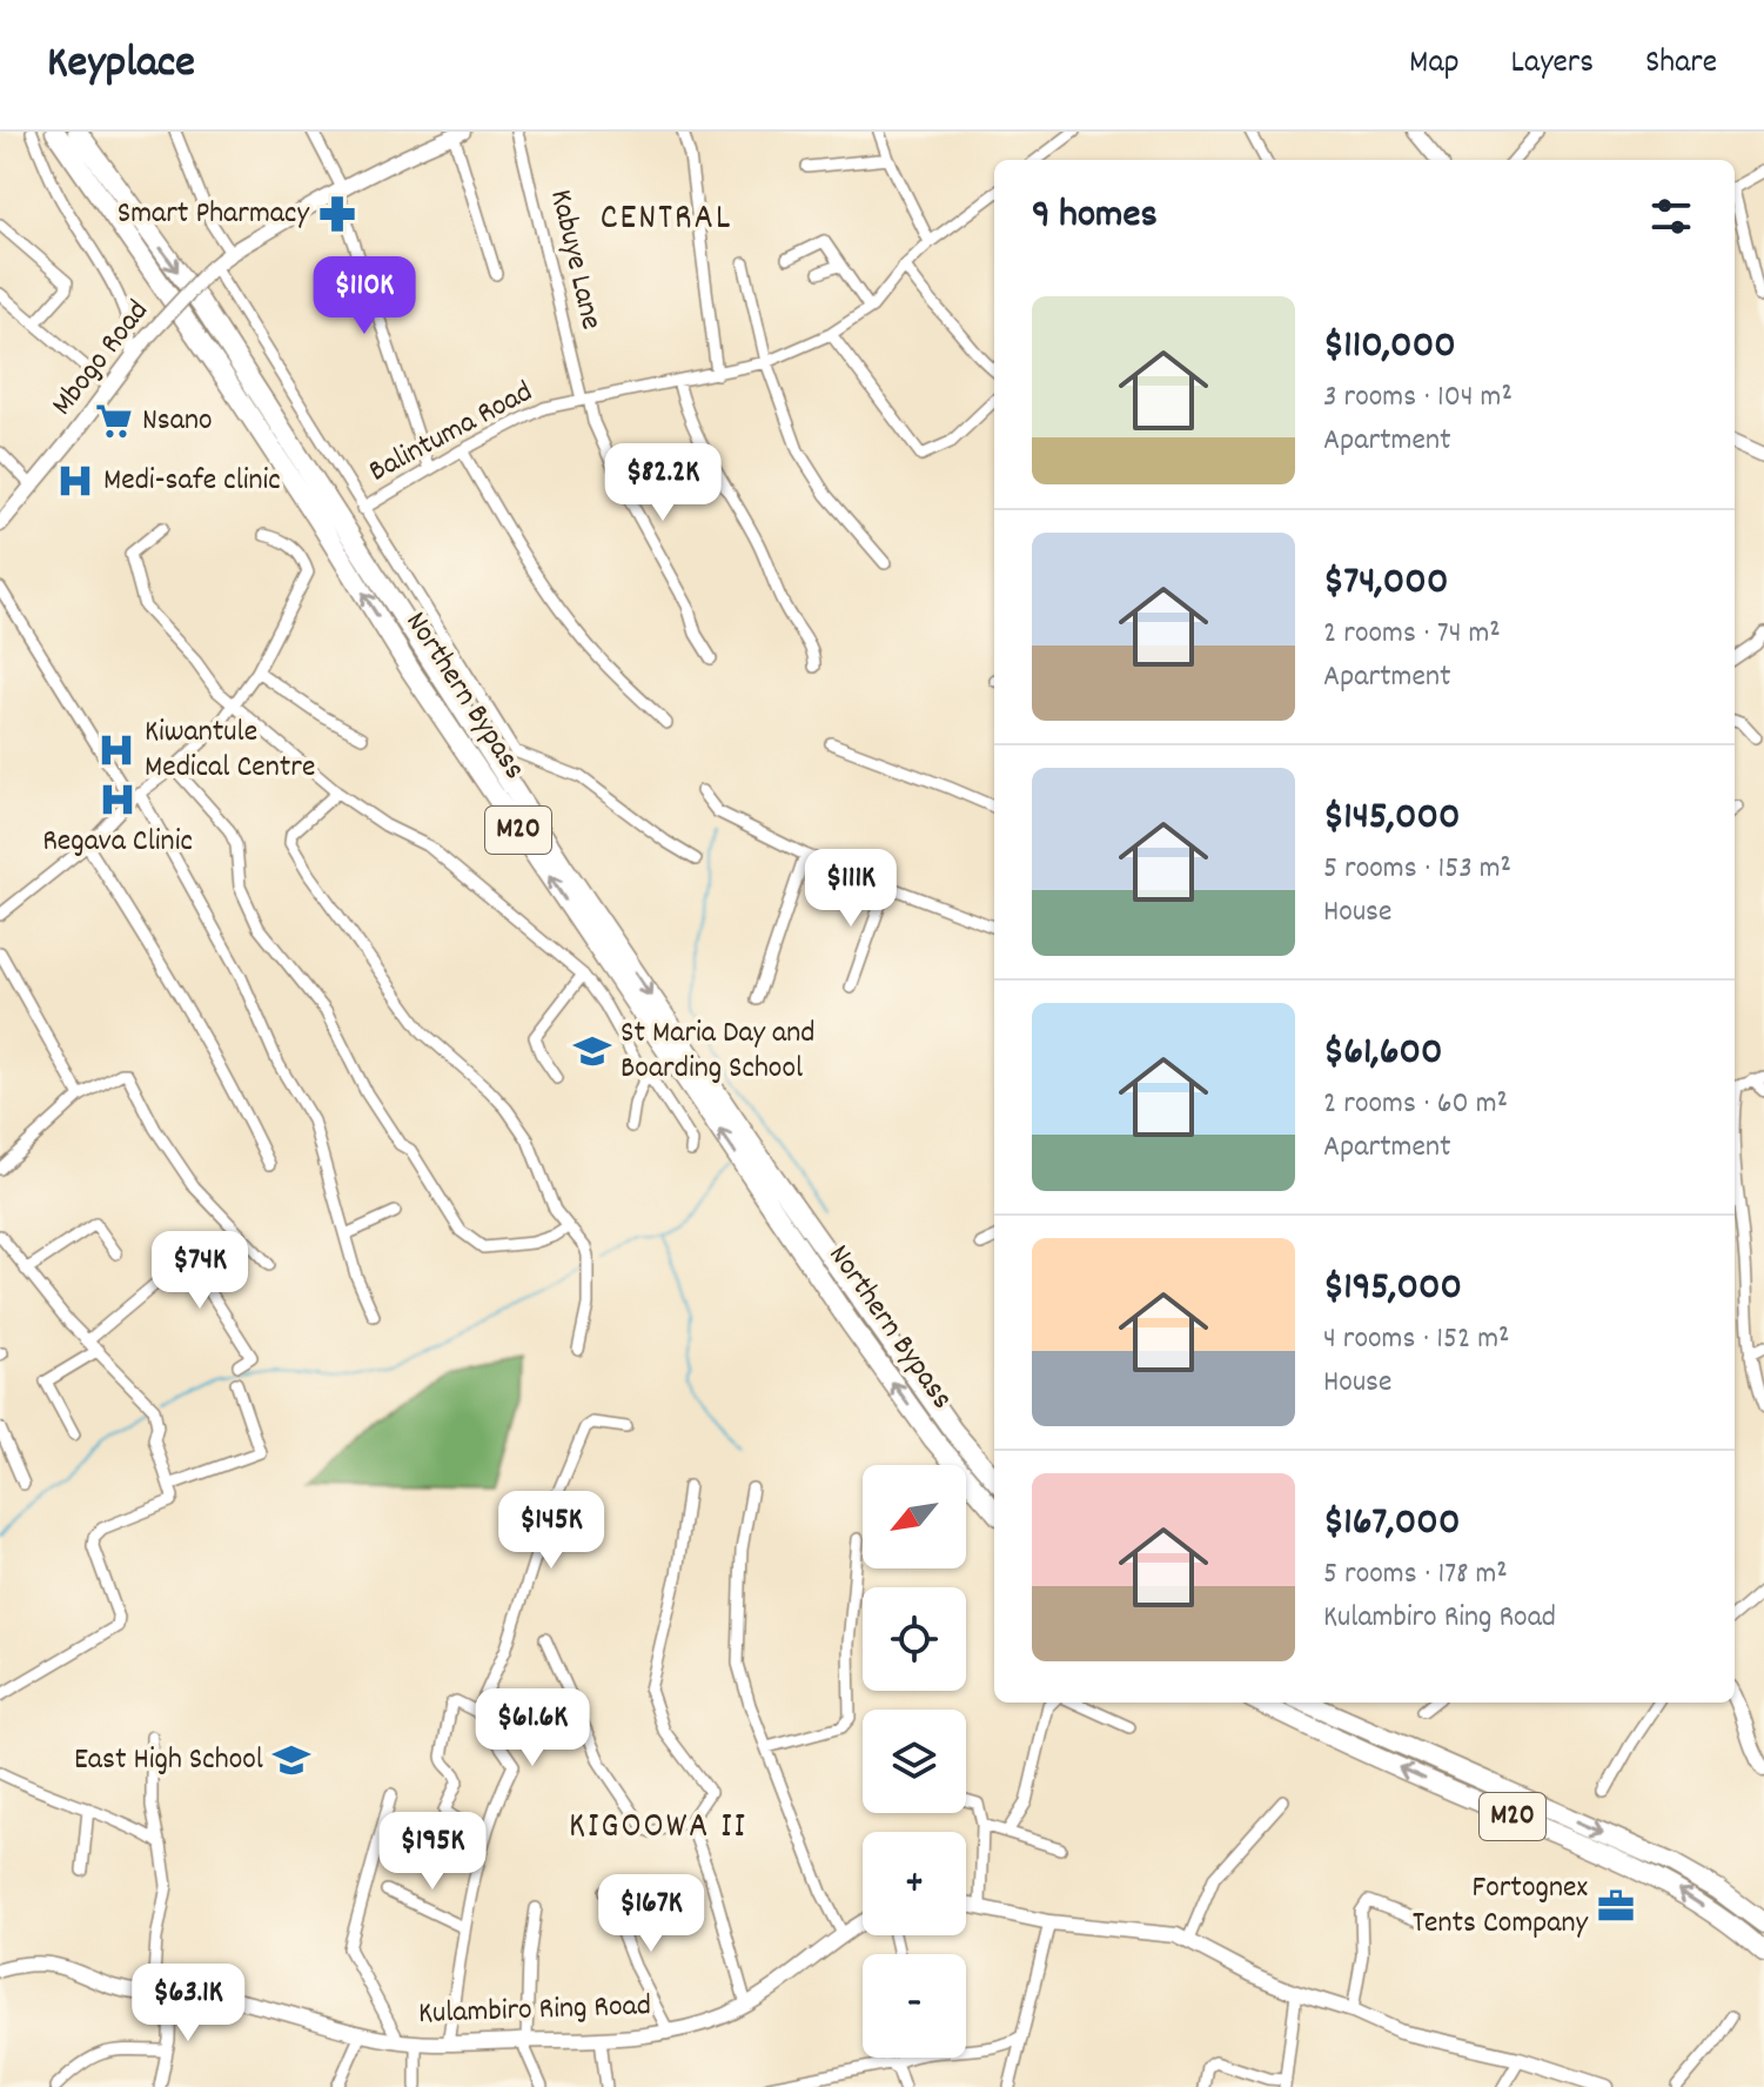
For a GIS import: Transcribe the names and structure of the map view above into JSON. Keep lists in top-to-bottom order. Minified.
{"streets":{"highway":["Northern Bypass","M20"],"street":["Kabuye Lane","Mbogo Road","Balintuma Road","Kulambiro Ring Road"]},"crossings":[["Kabuye Lane","Balintuma Road"]],"districts":["CENTRAL","KIGOOWA II"],"places":{"pharmacy":["Smart Pharmacy"],"supermarket":["Nsano"],"hospital":["Medi-safe clinic","Kiwantule Medical Centre","Regava Clinic"],"school or university":["St Maria Day and Boarding School","East High School"],"office":["Fortognex Tents Company"]},"north":"bottom left","page":{"header":"Keyplace","nav":["Map","Layers","Share"],"heading":"9 homes","price":["$110K","$82.2K","$111K","$74K","$145K","$61.6K","$195K","$167K","$63.1K"],"list":[{"name":"$110,000","note":"3 rooms · 104 m² · Apartment"},{"name":"$74,000","note":"2 rooms · 74 m² · Apartment"},{"name":"$145,000","note":"5 rooms · 153 m² · House"},{"name":"$61,600","note":"2 rooms · 60 m² · Apartment"},{"name":"$195,000","note":"4 rooms · 152 m² · House"},{"name":"$167,000","note":"5 rooms · 178 m² · Kulambiro Ring Road"}],"map_buttons":["+","−"]}}
